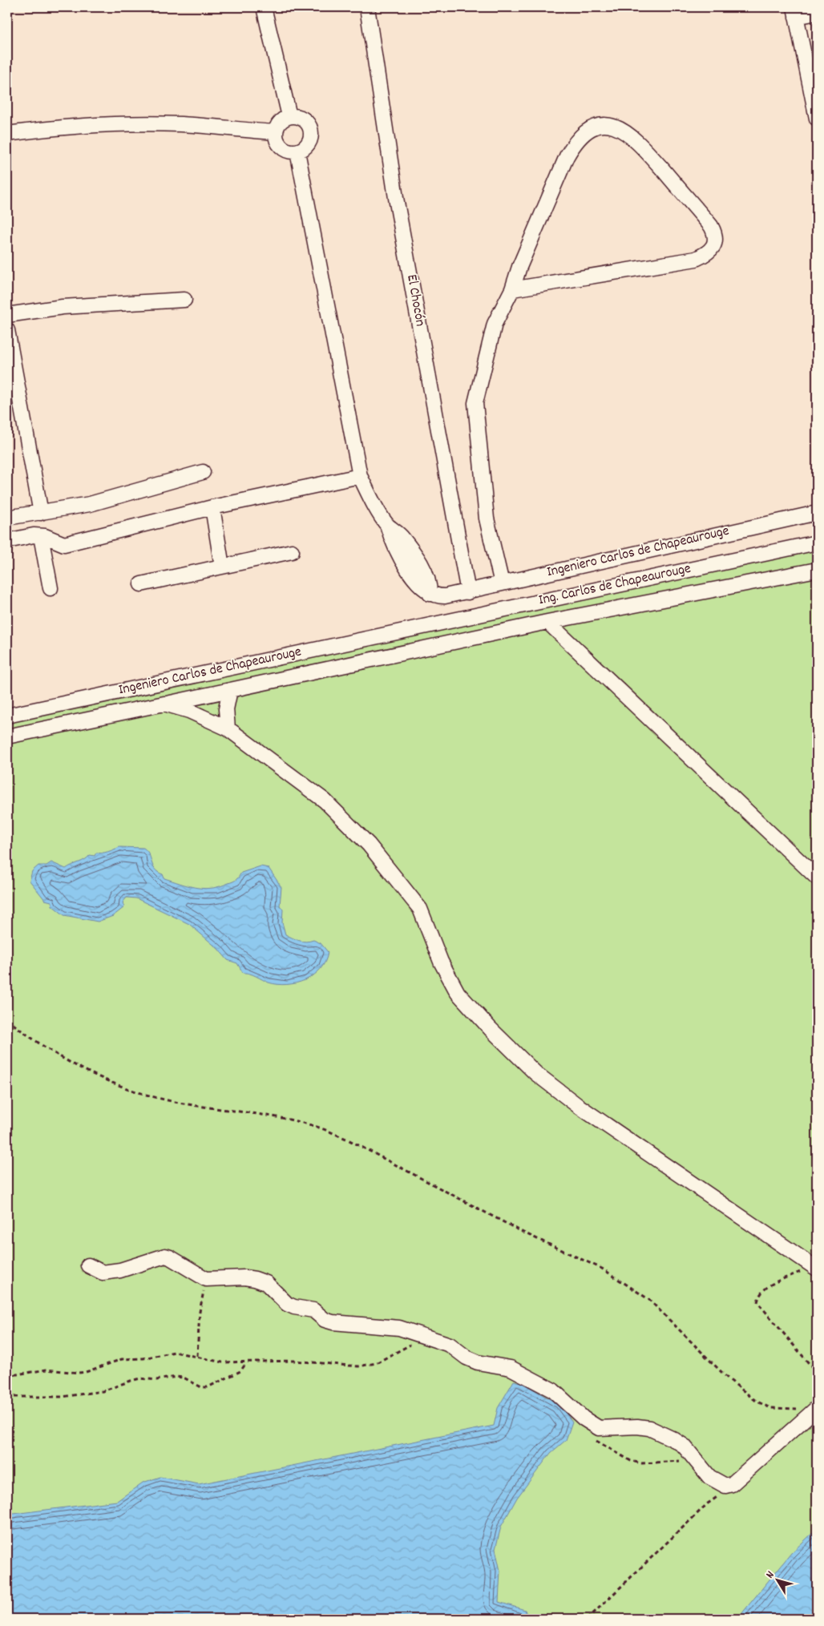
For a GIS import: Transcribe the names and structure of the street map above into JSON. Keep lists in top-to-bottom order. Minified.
{"streets":{"street":["El Chocón","Ingeniero Carlos de Chapeaurouge","Ing. Carlos de Chapeaurouge"]},"crossings":[["El Chocón","Ingeniero Carlos de Chapeaurouge"],["Ingeniero Carlos de Chapeaurouge","Ing. Carlos de Chapeaurouge"]],"north":"top left"}
